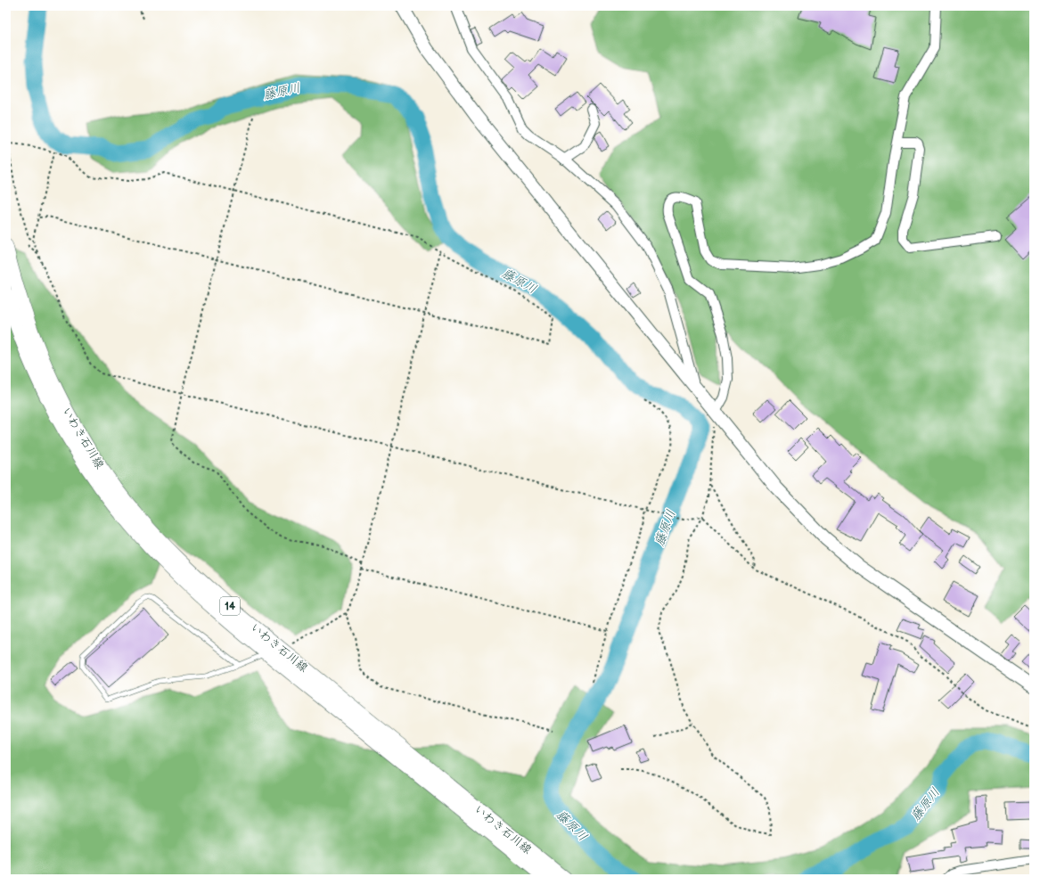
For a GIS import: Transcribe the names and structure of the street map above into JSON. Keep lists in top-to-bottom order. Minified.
{"streets":{"main road":["いわき石川線","14"]},"water":["藤原川"]}
